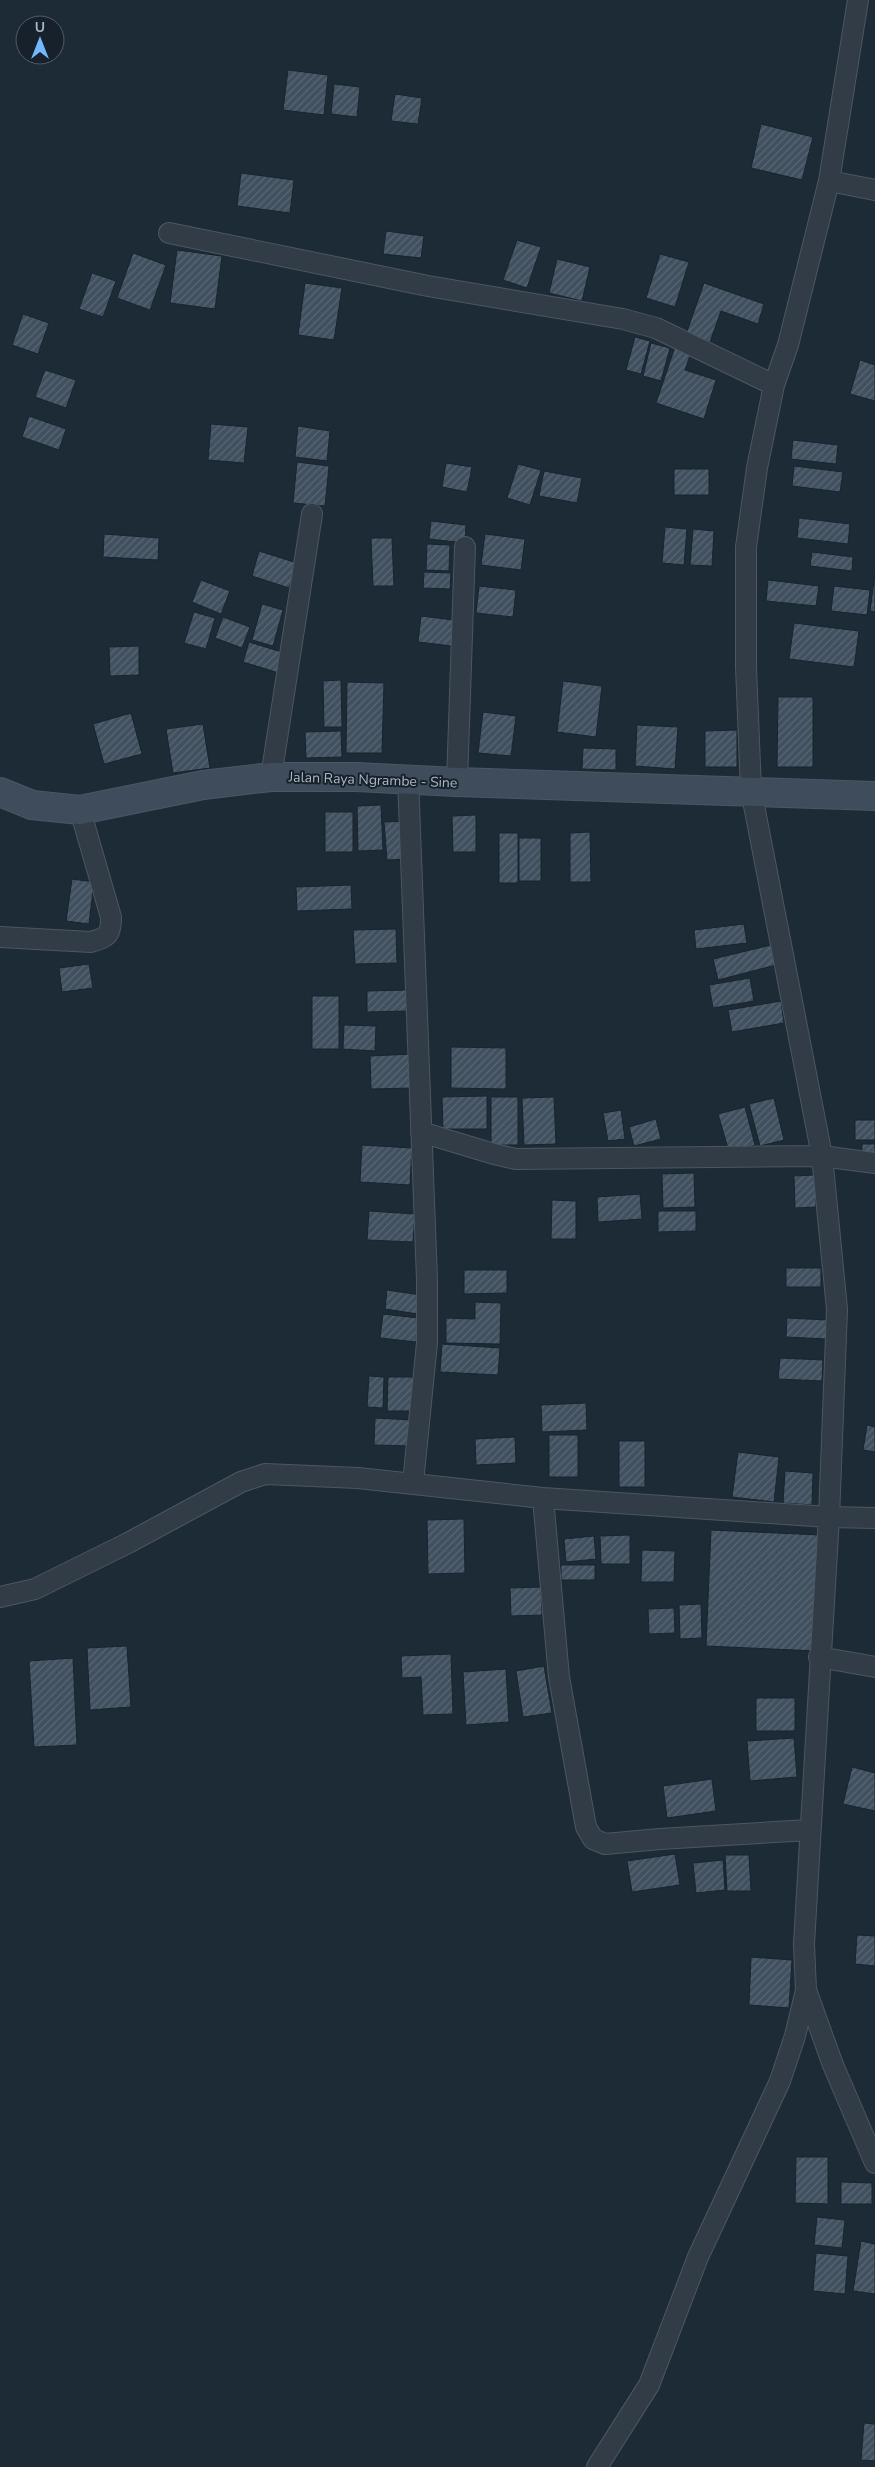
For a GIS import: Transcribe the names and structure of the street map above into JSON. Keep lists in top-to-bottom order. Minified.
{"streets":{"main road":["Jalan Raya Ngrambe - Sine"]},"north":"top"}
